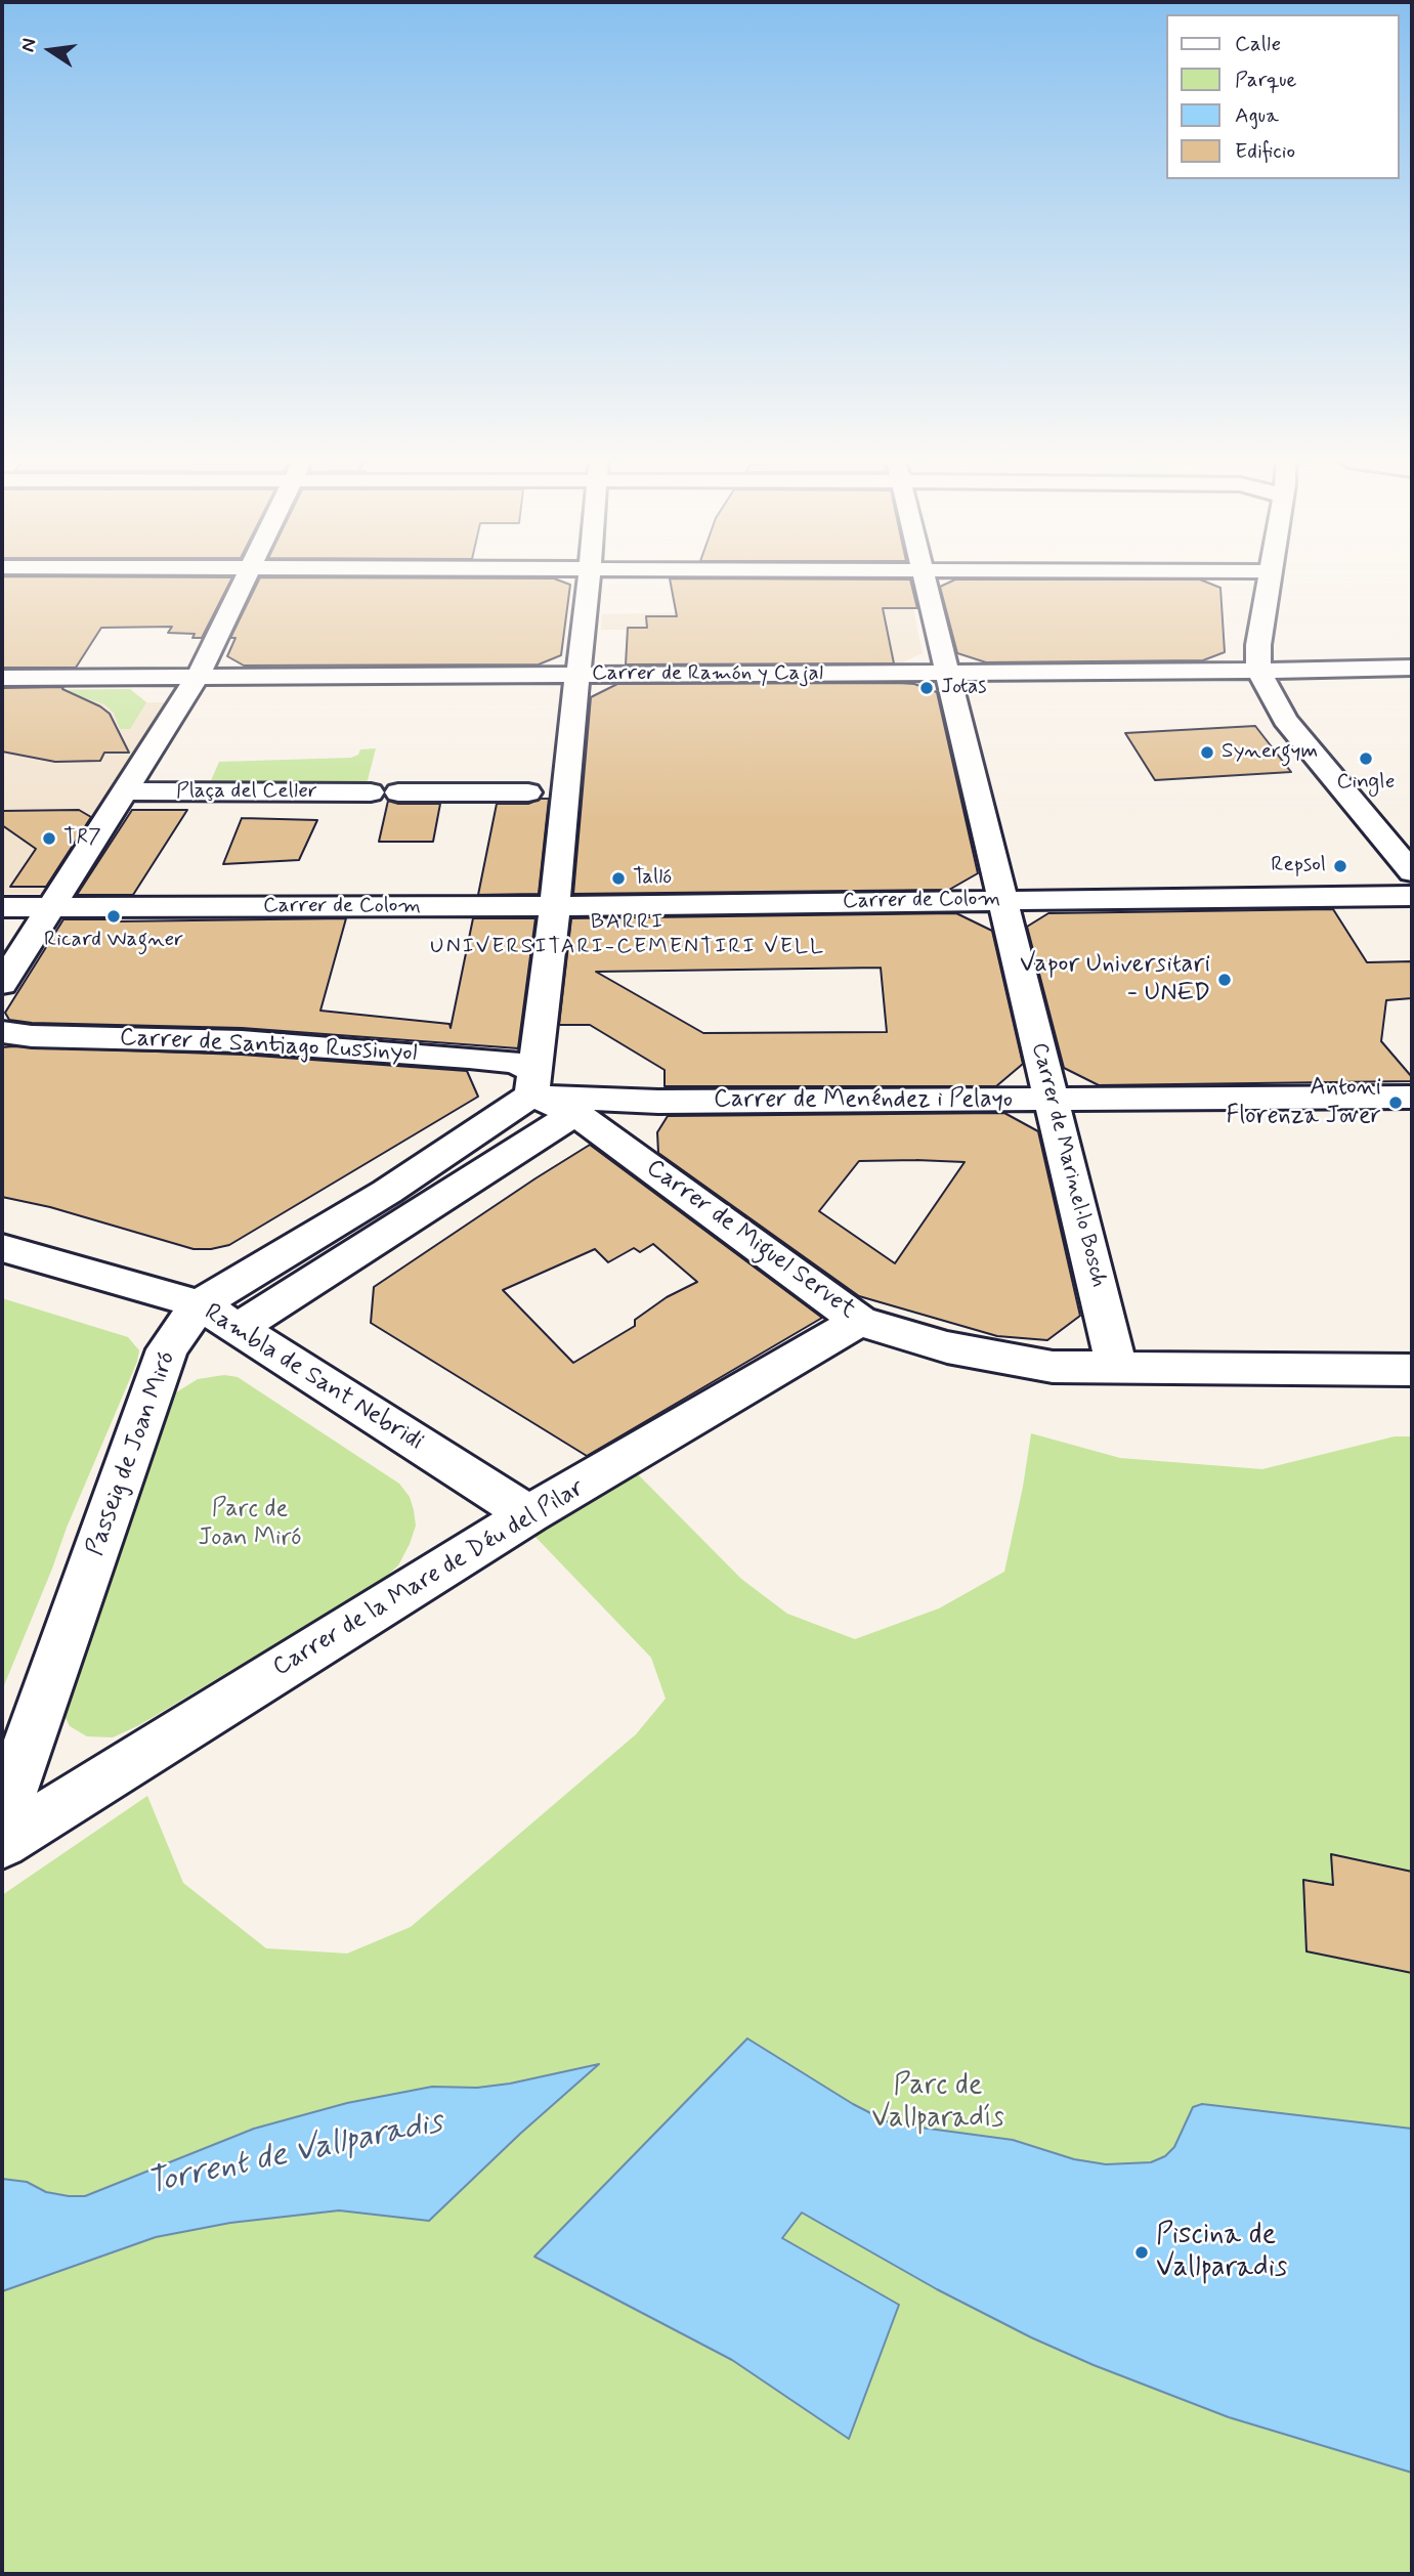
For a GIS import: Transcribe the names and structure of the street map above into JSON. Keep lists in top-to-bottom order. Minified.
{"streets":{"street":["Carrer de Ramón y Cajal","Plaça del Celler","Carrer de Colom","Carrer de Santiago Russinyol","Carrer de Menéndez i Pelayo","Carrer de Marinel·lo Bosch","Carrer de Miguel Servet","Rambla de Sant Nebridi","Passeig de Joan Miró","Carrer de la Mare de Déu del Pilar"]},"crossings":[["Carrer de Ramón y Cajal","Carrer de Marinel·lo Bosch"],["Carrer de Colom","Carrer de Marinel·lo Bosch"],["Carrer de Santiago Russinyol","Carrer de Menéndez i Pelayo"],["Carrer de Santiago Russinyol","Carrer de Miguel Servet"],["Carrer de Santiago Russinyol","Passeig de Joan Miró"],["Carrer de Menéndez i Pelayo","Carrer de Marinel·lo Bosch"],["Carrer de Menéndez i Pelayo","Carrer de Miguel Servet"],["Carrer de Menéndez i Pelayo","Passeig de Joan Miró"],["Carrer de Marinel·lo Bosch","Carrer de Miguel Servet"],["Carrer de Miguel Servet","Passeig de Joan Miró"],["Carrer de Miguel Servet","Carrer de la Mare de Déu del Pilar"],["Rambla de Sant Nebridi","Passeig de Joan Miró"],["Rambla de Sant Nebridi","Carrer de la Mare de Déu del Pilar"]],"districts":["BARRI UNIVERSITARI-CEMENTIRI VELL"],"water":["Torrent de Vallparadis"],"parks":["Parc de Joan Miró","Parc de Vallparadís"],"places":["Jotas","Synergym","Cingle","TR7","Repsol","Talló","Ricard Wagner","Vapor Universitari - UNED","Antoni Florenza Jover","Piscina de Vallparadis"],"legend":["Calle","Parque","Agua","Edificio"],"north":"left"}
